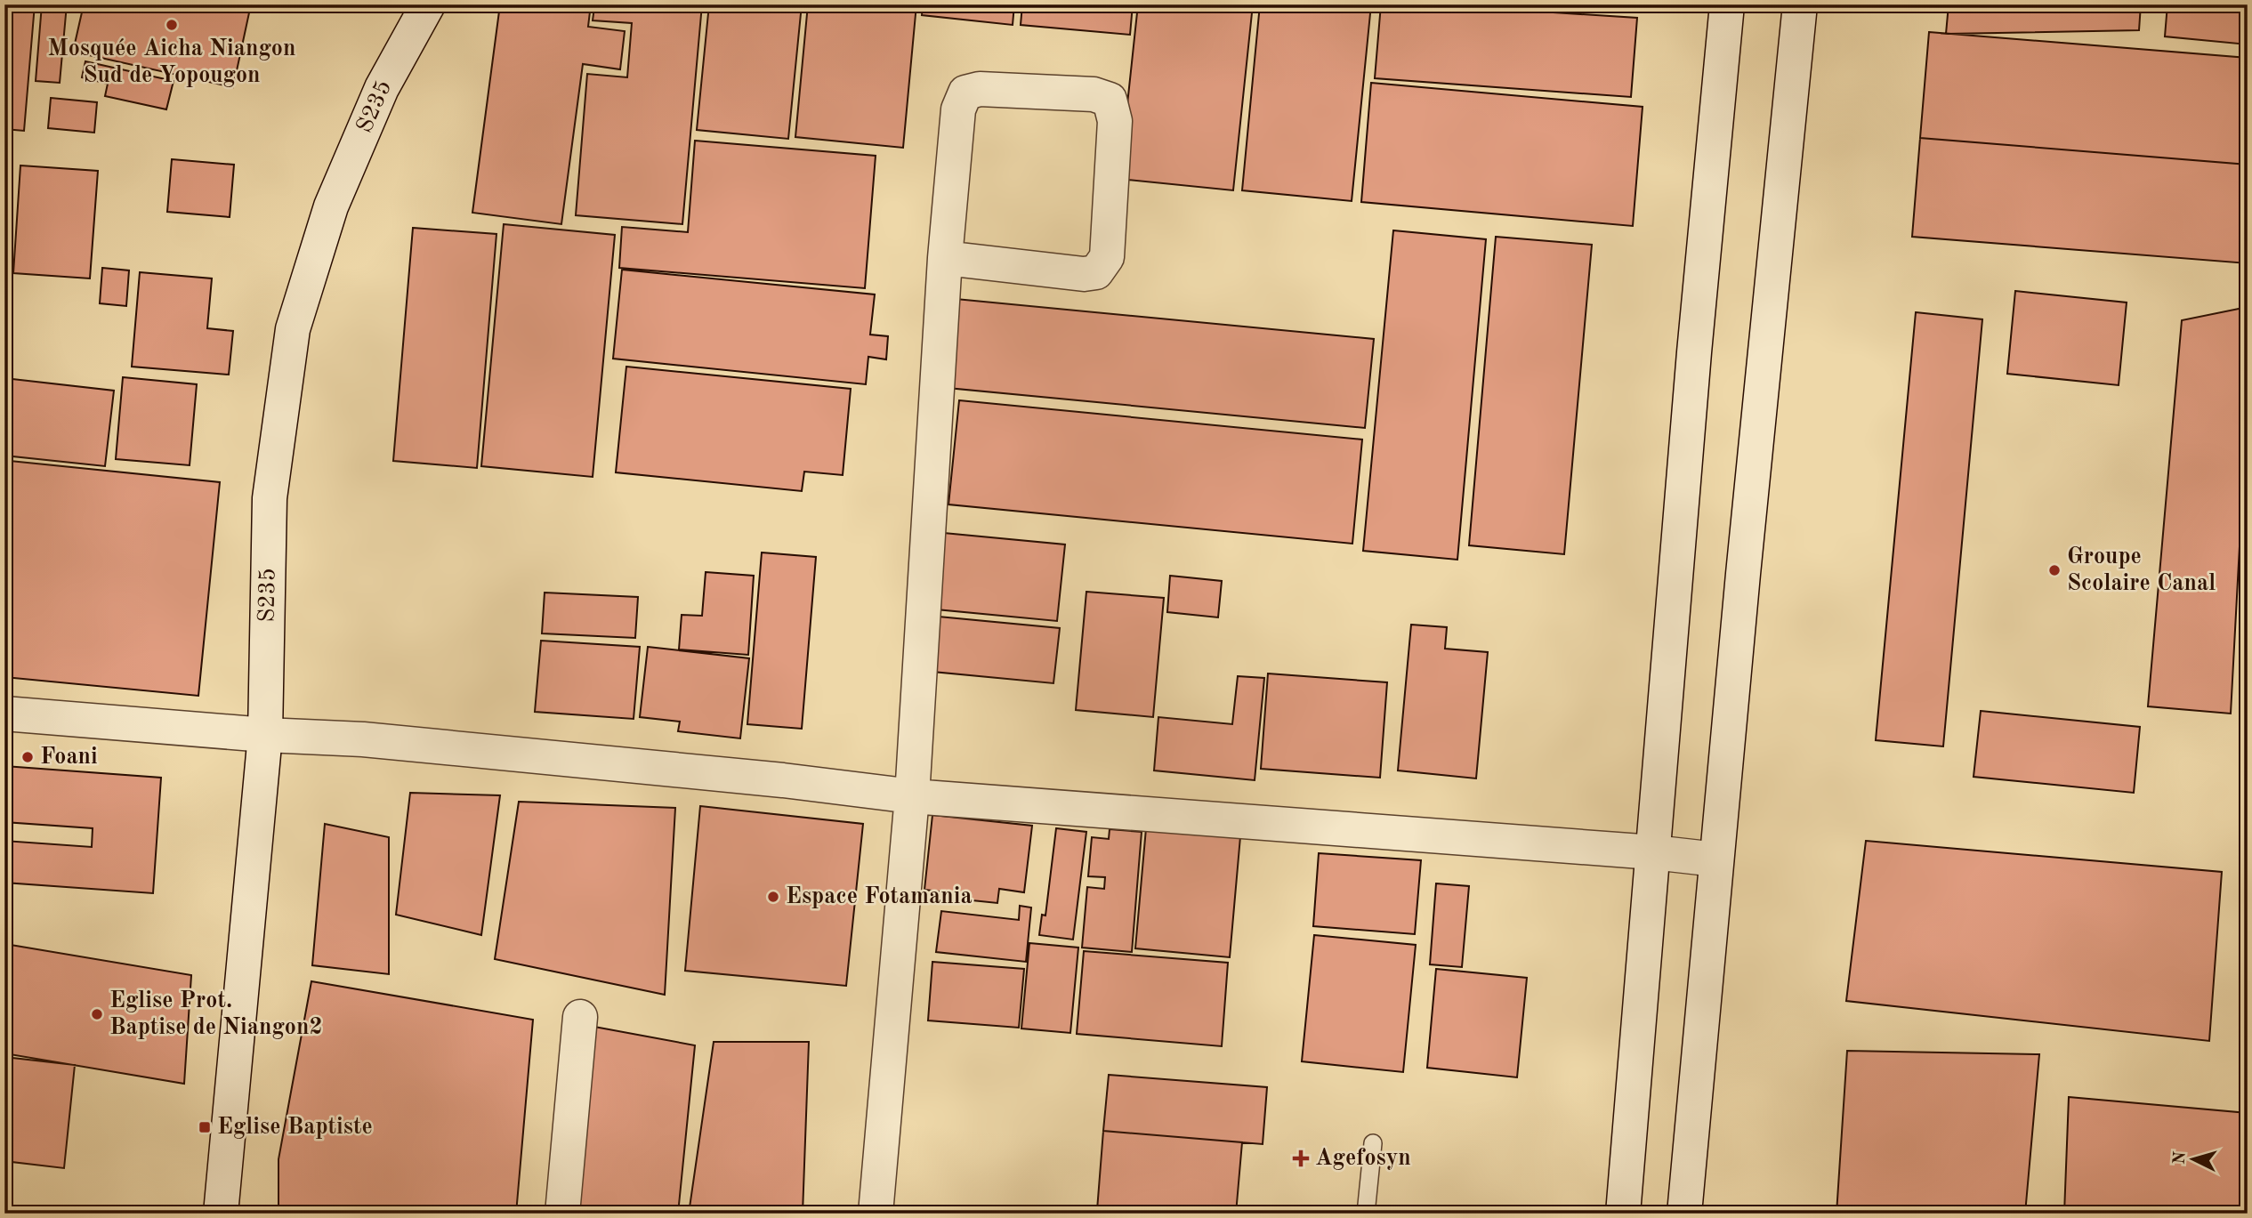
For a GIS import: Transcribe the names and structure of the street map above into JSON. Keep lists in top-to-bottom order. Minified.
{"streets":{"street":["S235"]},"places":{"other":["Mosquée Aicha Niangon Sud de Yopougon","Groupe Scolaire Canal","Foani","Espace Fotamania","Eglise Prot. Baptise de Niangon2"],"transit":["Eglise Baptiste"],"health":["Agefosyn"]},"north":"left"}
